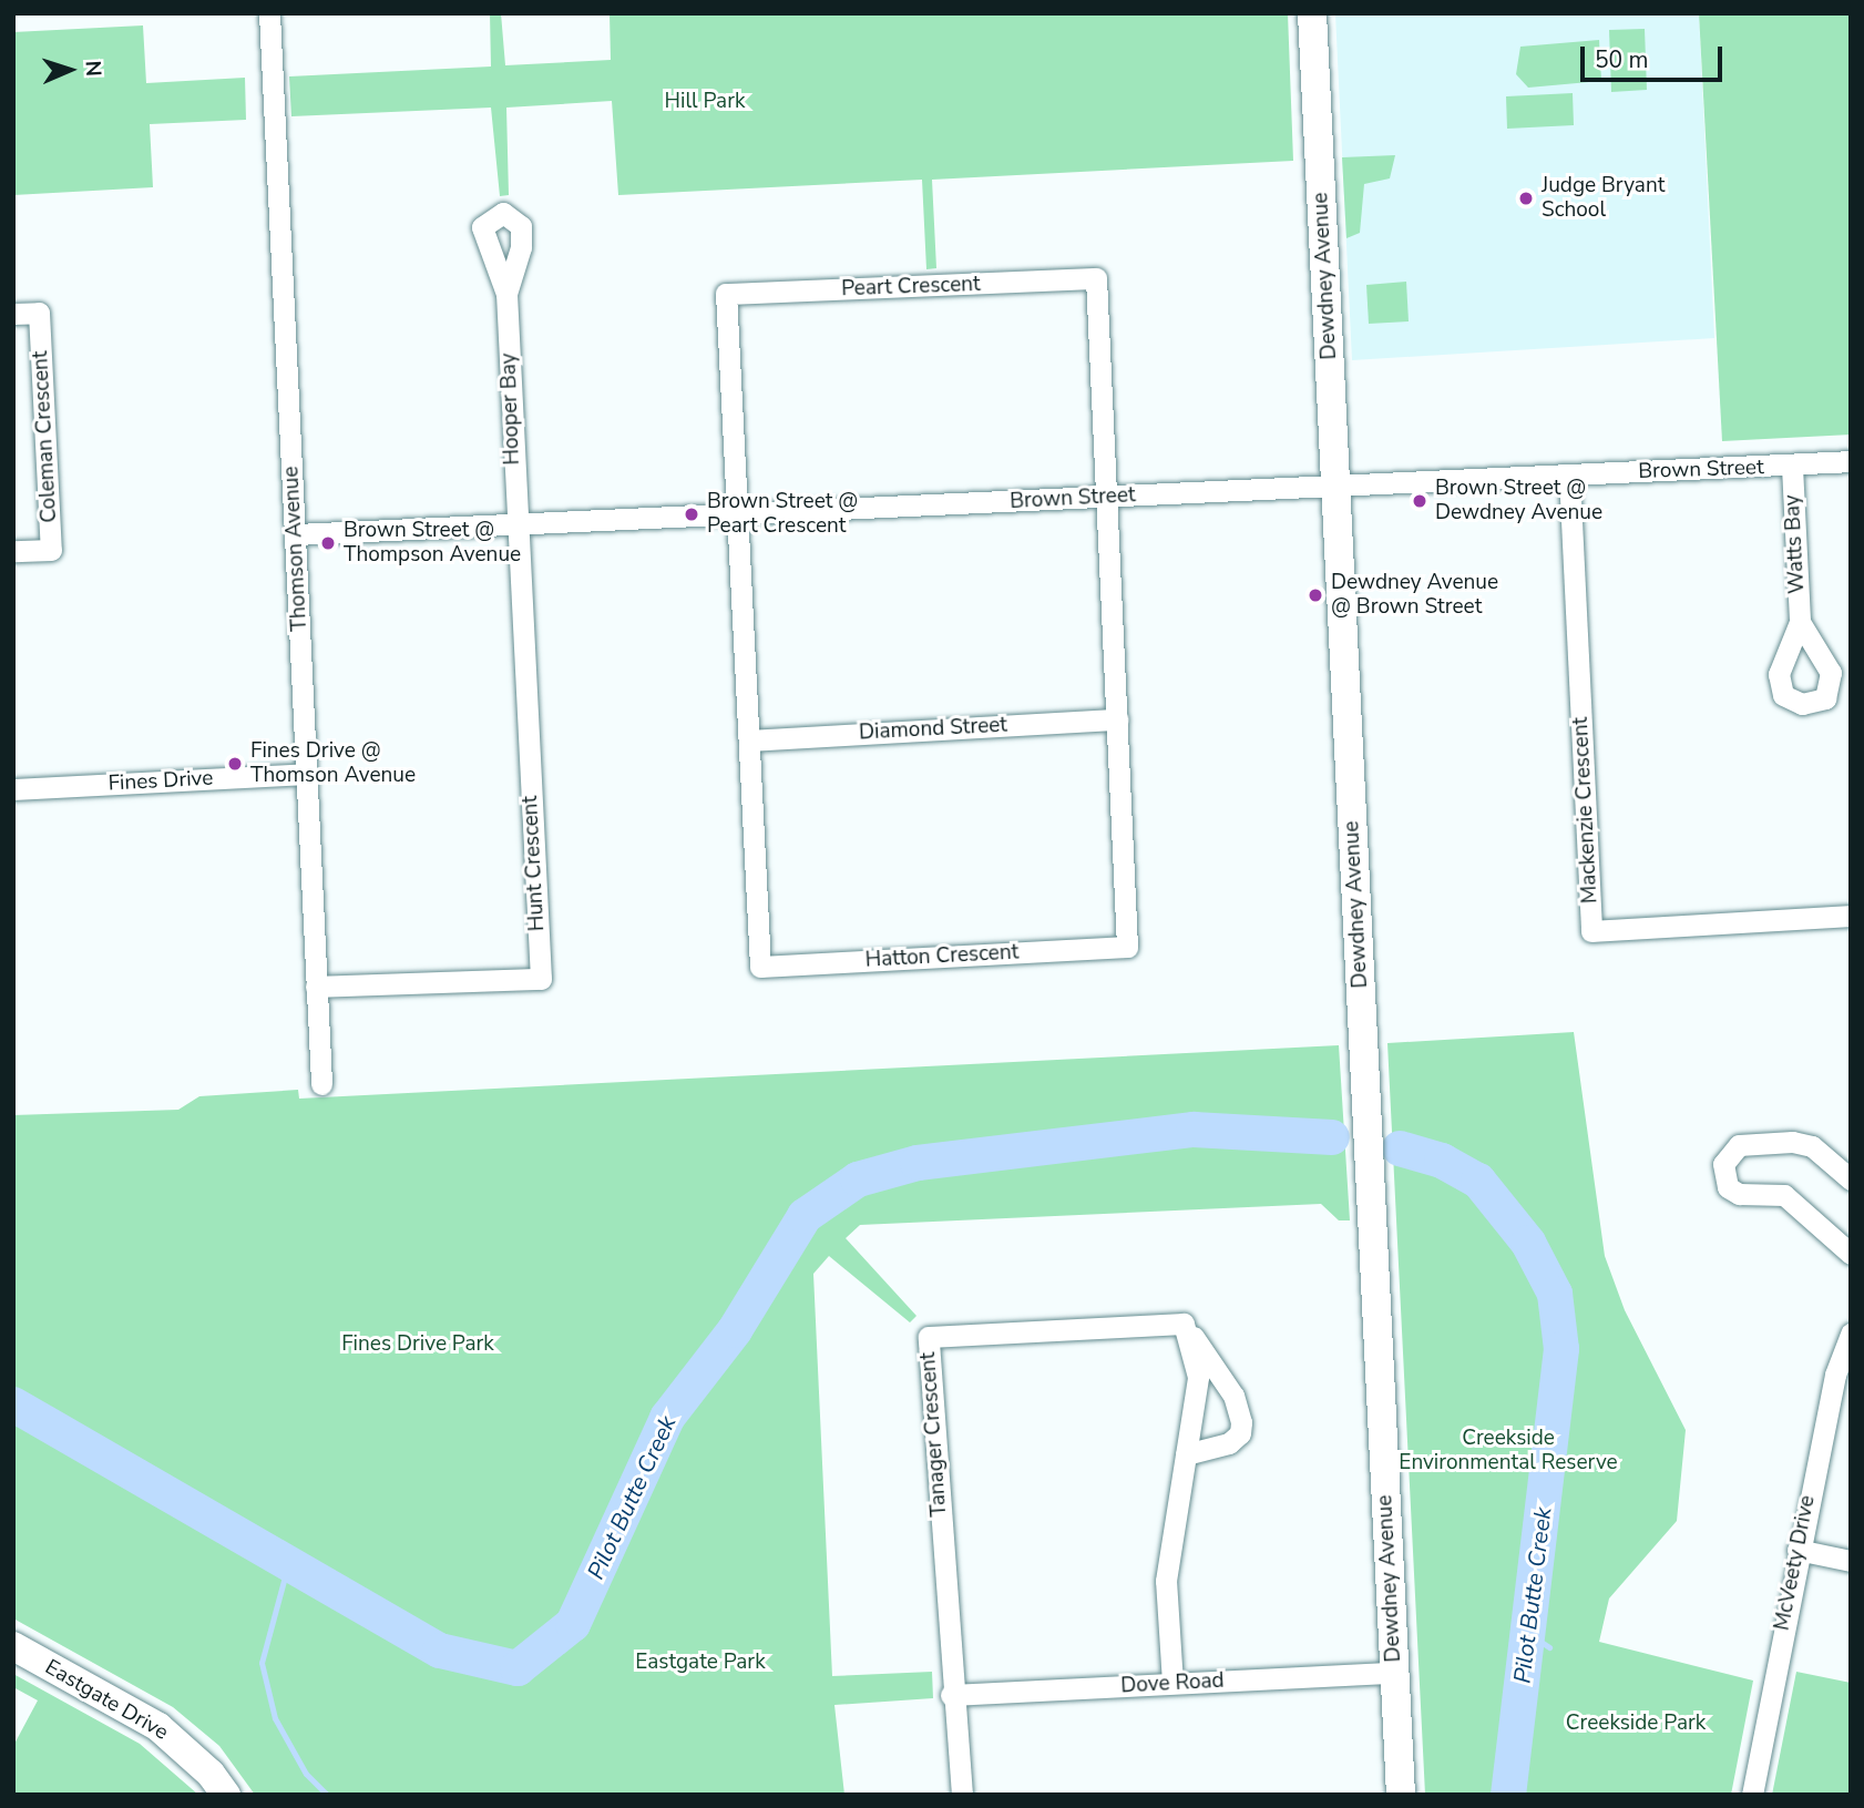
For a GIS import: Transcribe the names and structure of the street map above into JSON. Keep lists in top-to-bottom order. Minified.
{"streets":{"street":["Dewdney Avenue","Peart Crescent","Hooper Bay","Coleman Crescent","Brown Street","Watts Bay","Thomson Avenue","Diamond Street","Fines Drive","Mackenzie Crescent","Hunt Crescent","Hatton Crescent","Tanager Crescent","McVeety Drive","Dove Road","Eastgate Drive"]},"crossings":[["Dewdney Avenue","Brown Street"],["Dewdney Avenue","Dove Road"],["Peart Crescent","Brown Street"],["Peart Crescent","Hatton Crescent"],["Hooper Bay","Brown Street"],["Hooper Bay","Hunt Crescent"],["Brown Street","Watts Bay"],["Brown Street","Thomson Avenue"],["Brown Street","Mackenzie Crescent"],["Brown Street","Hunt Crescent"],["Brown Street","Hatton Crescent"],["Thomson Avenue","Fines Drive"],["Thomson Avenue","Hunt Crescent"],["Diamond Street","Hatton Crescent"],["Tanager Crescent","Dove Road"]],"water":["Pilot Butte Creek"],"parks":["Hill Park","Fines Drive Park","Creekside Environmental Reserve","Eastgate Park","Creekside Park"],"places":["Judge Bryant School","Brown Street @ Dewdney Avenue","Brown Street @ Peart Crescent","Brown Street @ Thompson Avenue","Dewdney Avenue @ Brown Street","Fines Drive @ Thomson Avenue"],"scale_bar":"50 m","north":"right"}
